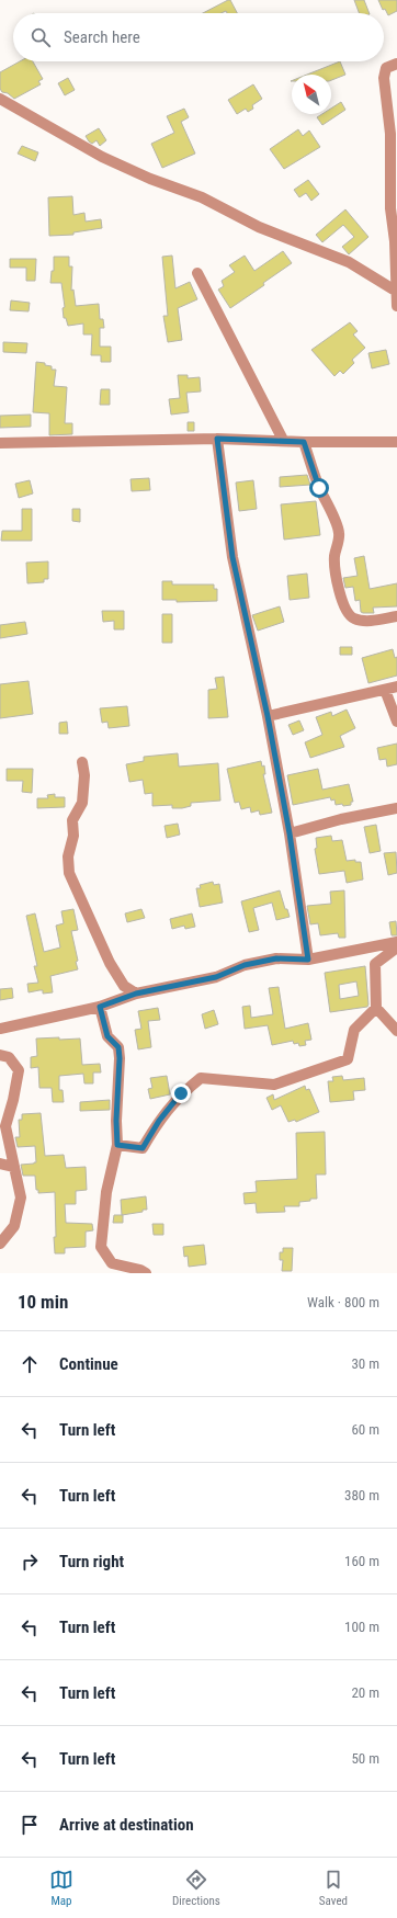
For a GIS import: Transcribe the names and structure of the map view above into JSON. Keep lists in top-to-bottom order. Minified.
{"north":"top left","page":{"search":"Search here","heading":["10 min","Walk · 800 m"],"list":[["Continue","30 m"],["Turn left","60 m"],["Turn left","380 m"],["Turn right","160 m"],["Turn left","100 m"],["Turn left","20 m"],["Turn left","50 m"],"Arrive at destination"],"nav":["Map","Directions","Saved"]}}
